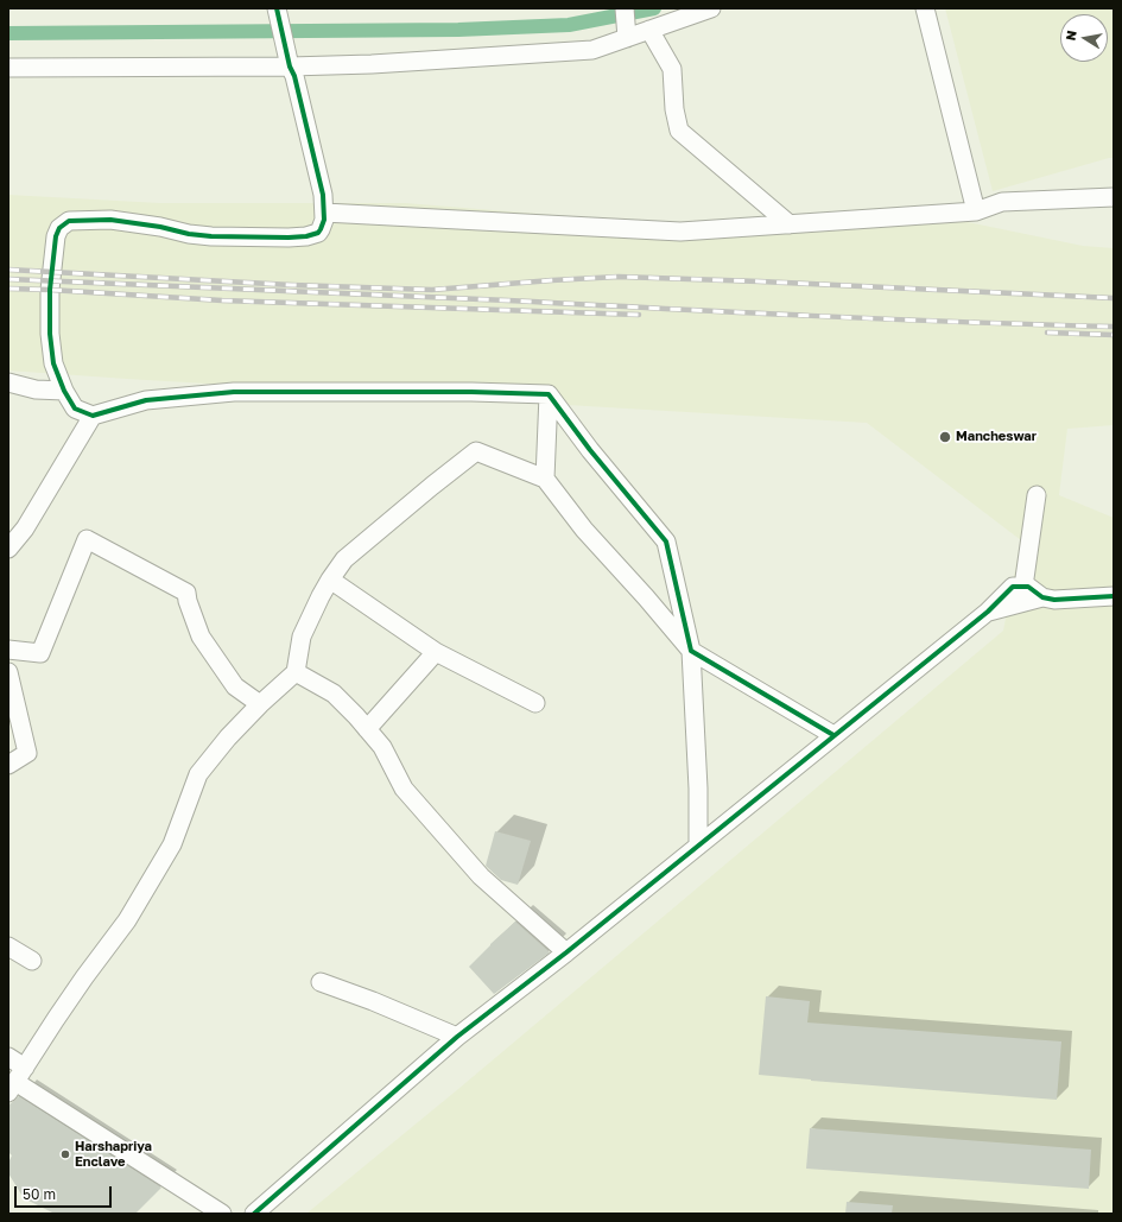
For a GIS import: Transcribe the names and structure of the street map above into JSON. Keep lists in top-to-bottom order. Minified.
{"places":["Mancheswar","Harshapriya Enclave"],"scale_bar":"50 m","north":"left"}
